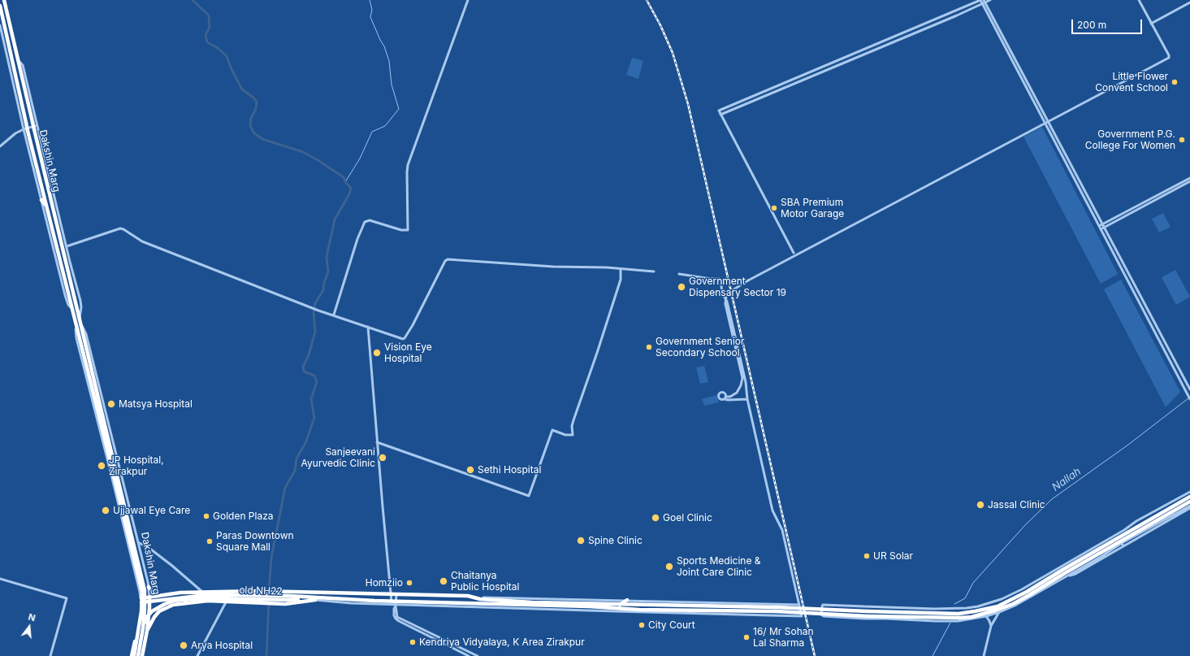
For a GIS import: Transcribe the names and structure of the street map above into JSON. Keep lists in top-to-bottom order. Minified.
{"streets":{"highway":["Dakshin Marg","old NH22"]},"crossings":[["Dakshin Marg","old NH22"]],"water":["Nallah"],"places":["Little Flower Convent School","Government P.G. College For Women","SBA Premium Motor Garage","Government Dispensary Sector 19","Government Senior Secondary School","Vision Eye Hospital","Matsya Hospital","Sanjeevani Ayurvedic Clinic","JP Hospital, Zirakpur","Sethi Hospital","Jassal Clinic","Ujjawal Eye Care","Golden Plaza","Goel Clinic","Spine Clinic","Paras Downtown Square Mall","UR Solar","Sports Medicine & Joint Care Clinic","Chaitanya Public Hospital","Homziio","City Court","16/ Mr Sohan Lal Sharma","Kendriya Vidyalaya, K Area Zirakpur","Arya Hospital"],"scale_bar":"200 m","north":"top"}
